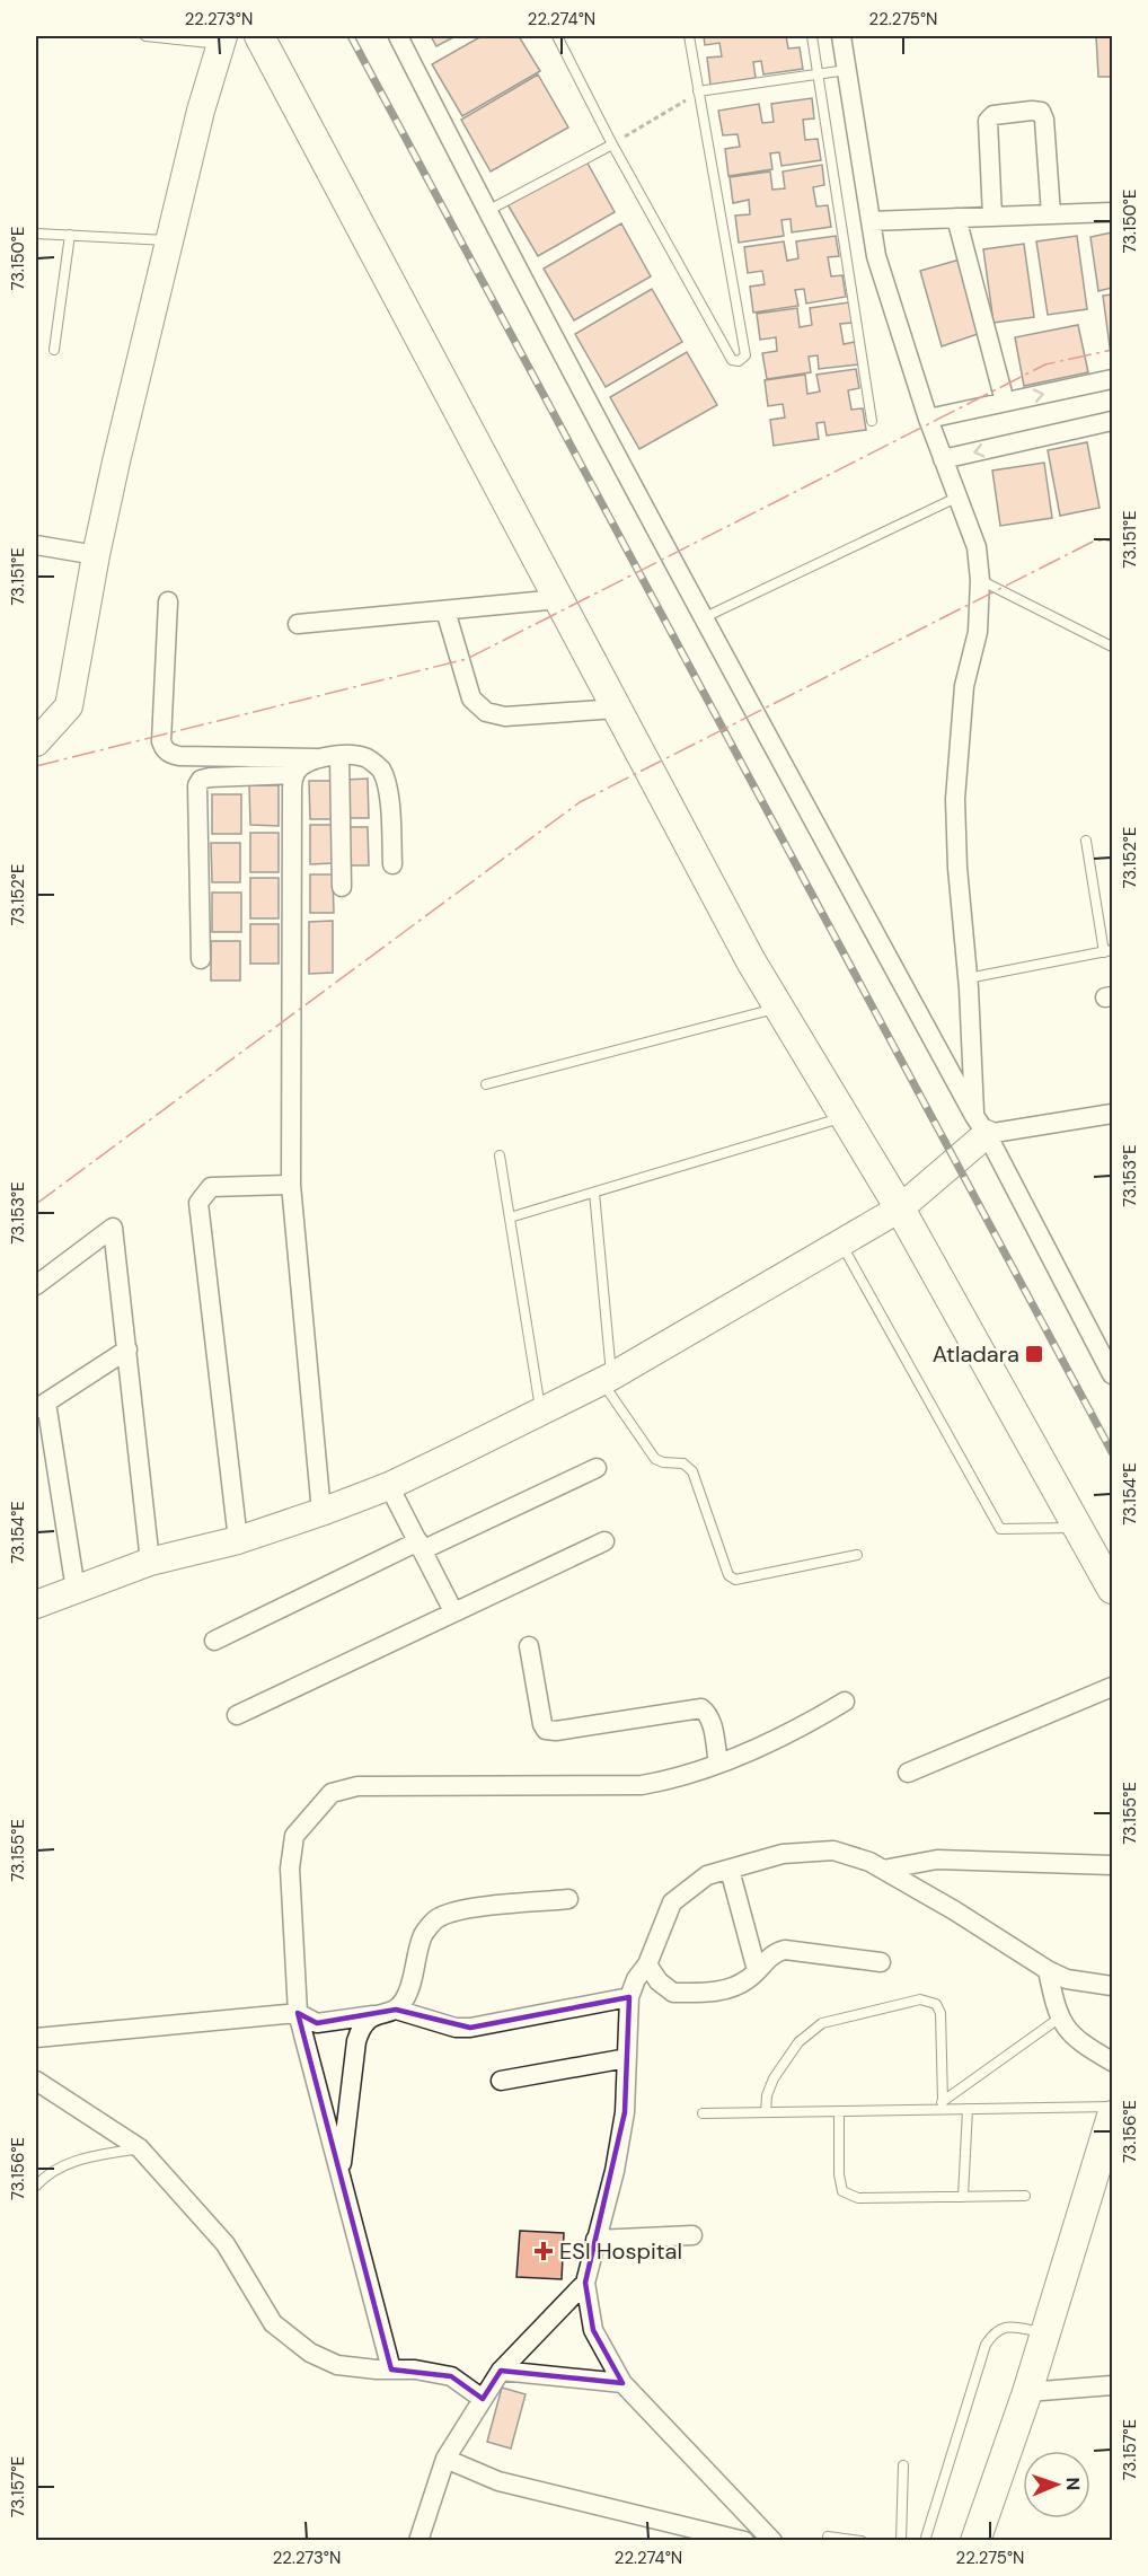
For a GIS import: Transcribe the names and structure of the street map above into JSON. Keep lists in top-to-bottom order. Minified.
{"places":{"transit":["Atladara"],"health":["ESI Hospital"]},"north":"right","coordinates":["22.273°N","22.274°N","22.275°N","73.150°E","73.151°E","73.152°E","73.153°E","73.154°E","73.155°E","73.156°E","73.157°E"]}
